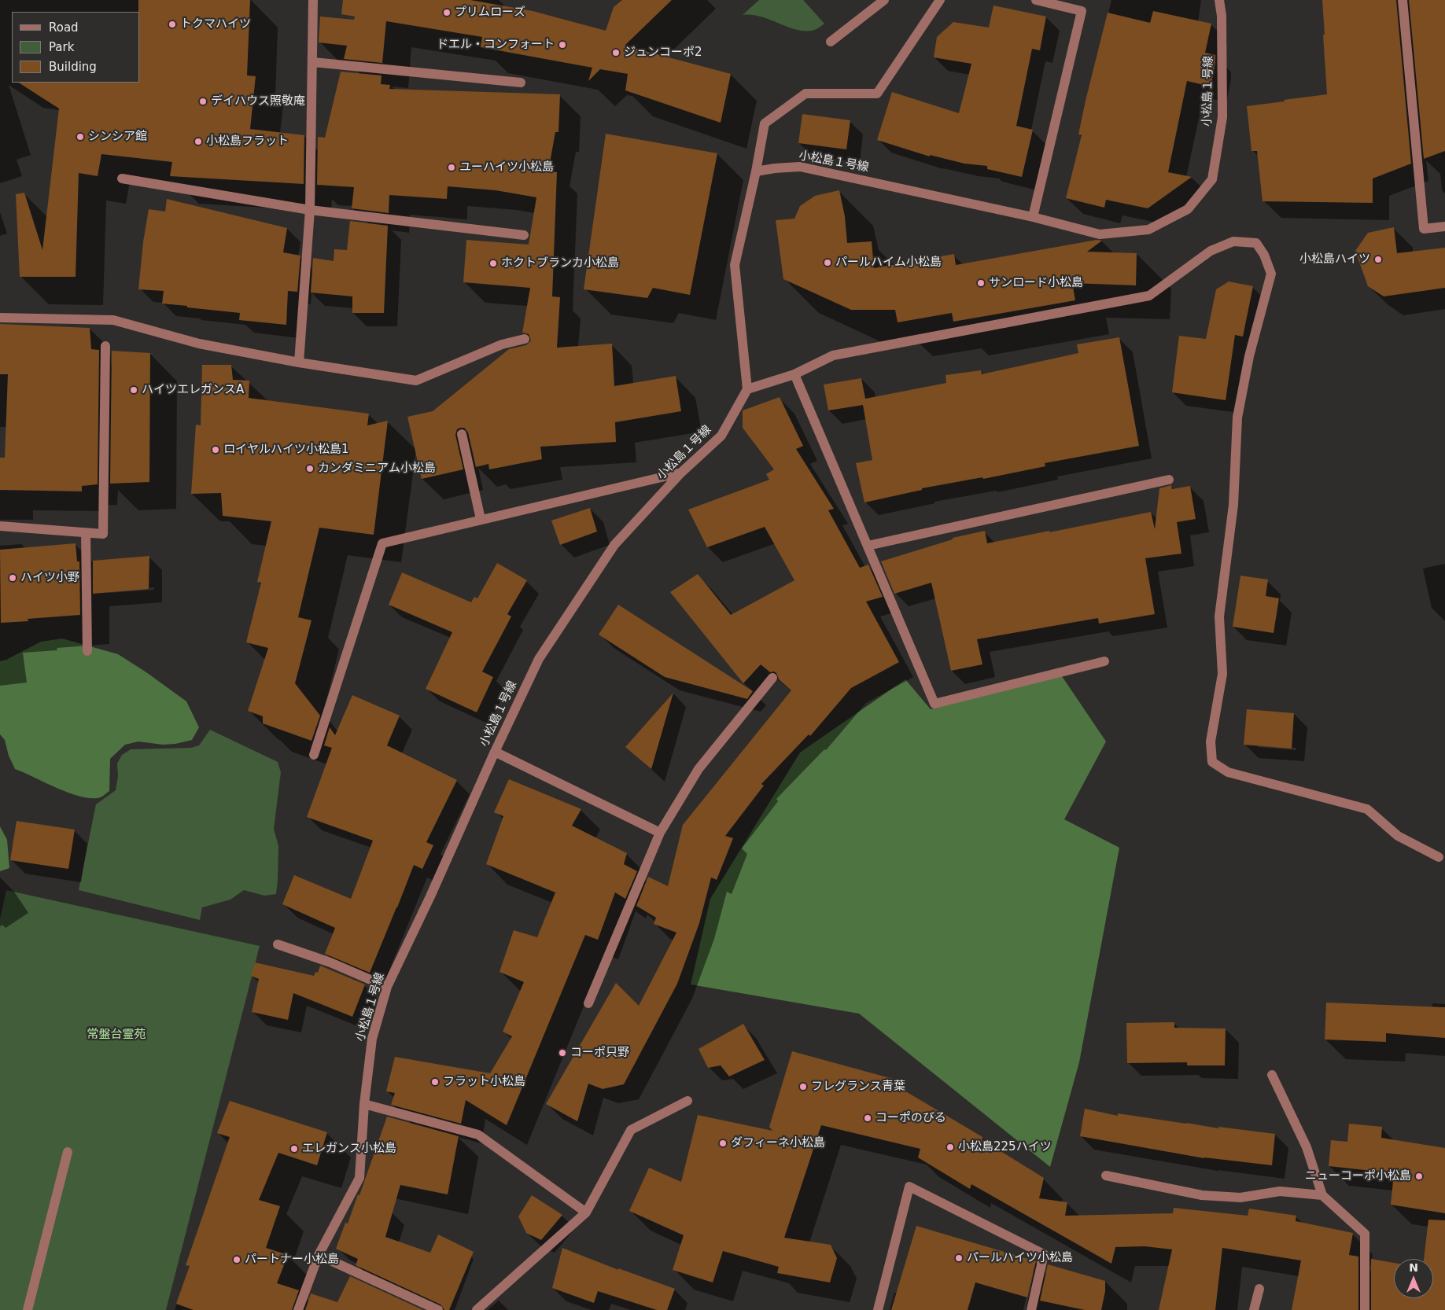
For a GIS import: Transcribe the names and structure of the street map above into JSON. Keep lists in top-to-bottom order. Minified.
{"streets":{"street":["小松島１号線"]},"parks":["常盤台霊苑"],"places":["プリムローズ","トクマハイツ","ドエル・コンフォート","ジュンコーポ2","デイハウス照敬庵","シンシア館","小松島フラット","ユーハイツ小松島","小松島ハイツ","パールハイム小松島","ホクトブランカ小松島","サンロード小松島","ハイツエレガンスA","ロイヤルハイツ小松島1","カンダミニアム小松島","ハイツ小野","コーポ只野","フラット小松島","フレグランス青葉","コーポのびる","ダフィーネ小松島","小松島225ハイツ","エレガンス小松島","ニューコーポ小松島","パールハイツ小松島","パートナー小松島"],"legend":["Road","Park","Building"],"north":"top"}
